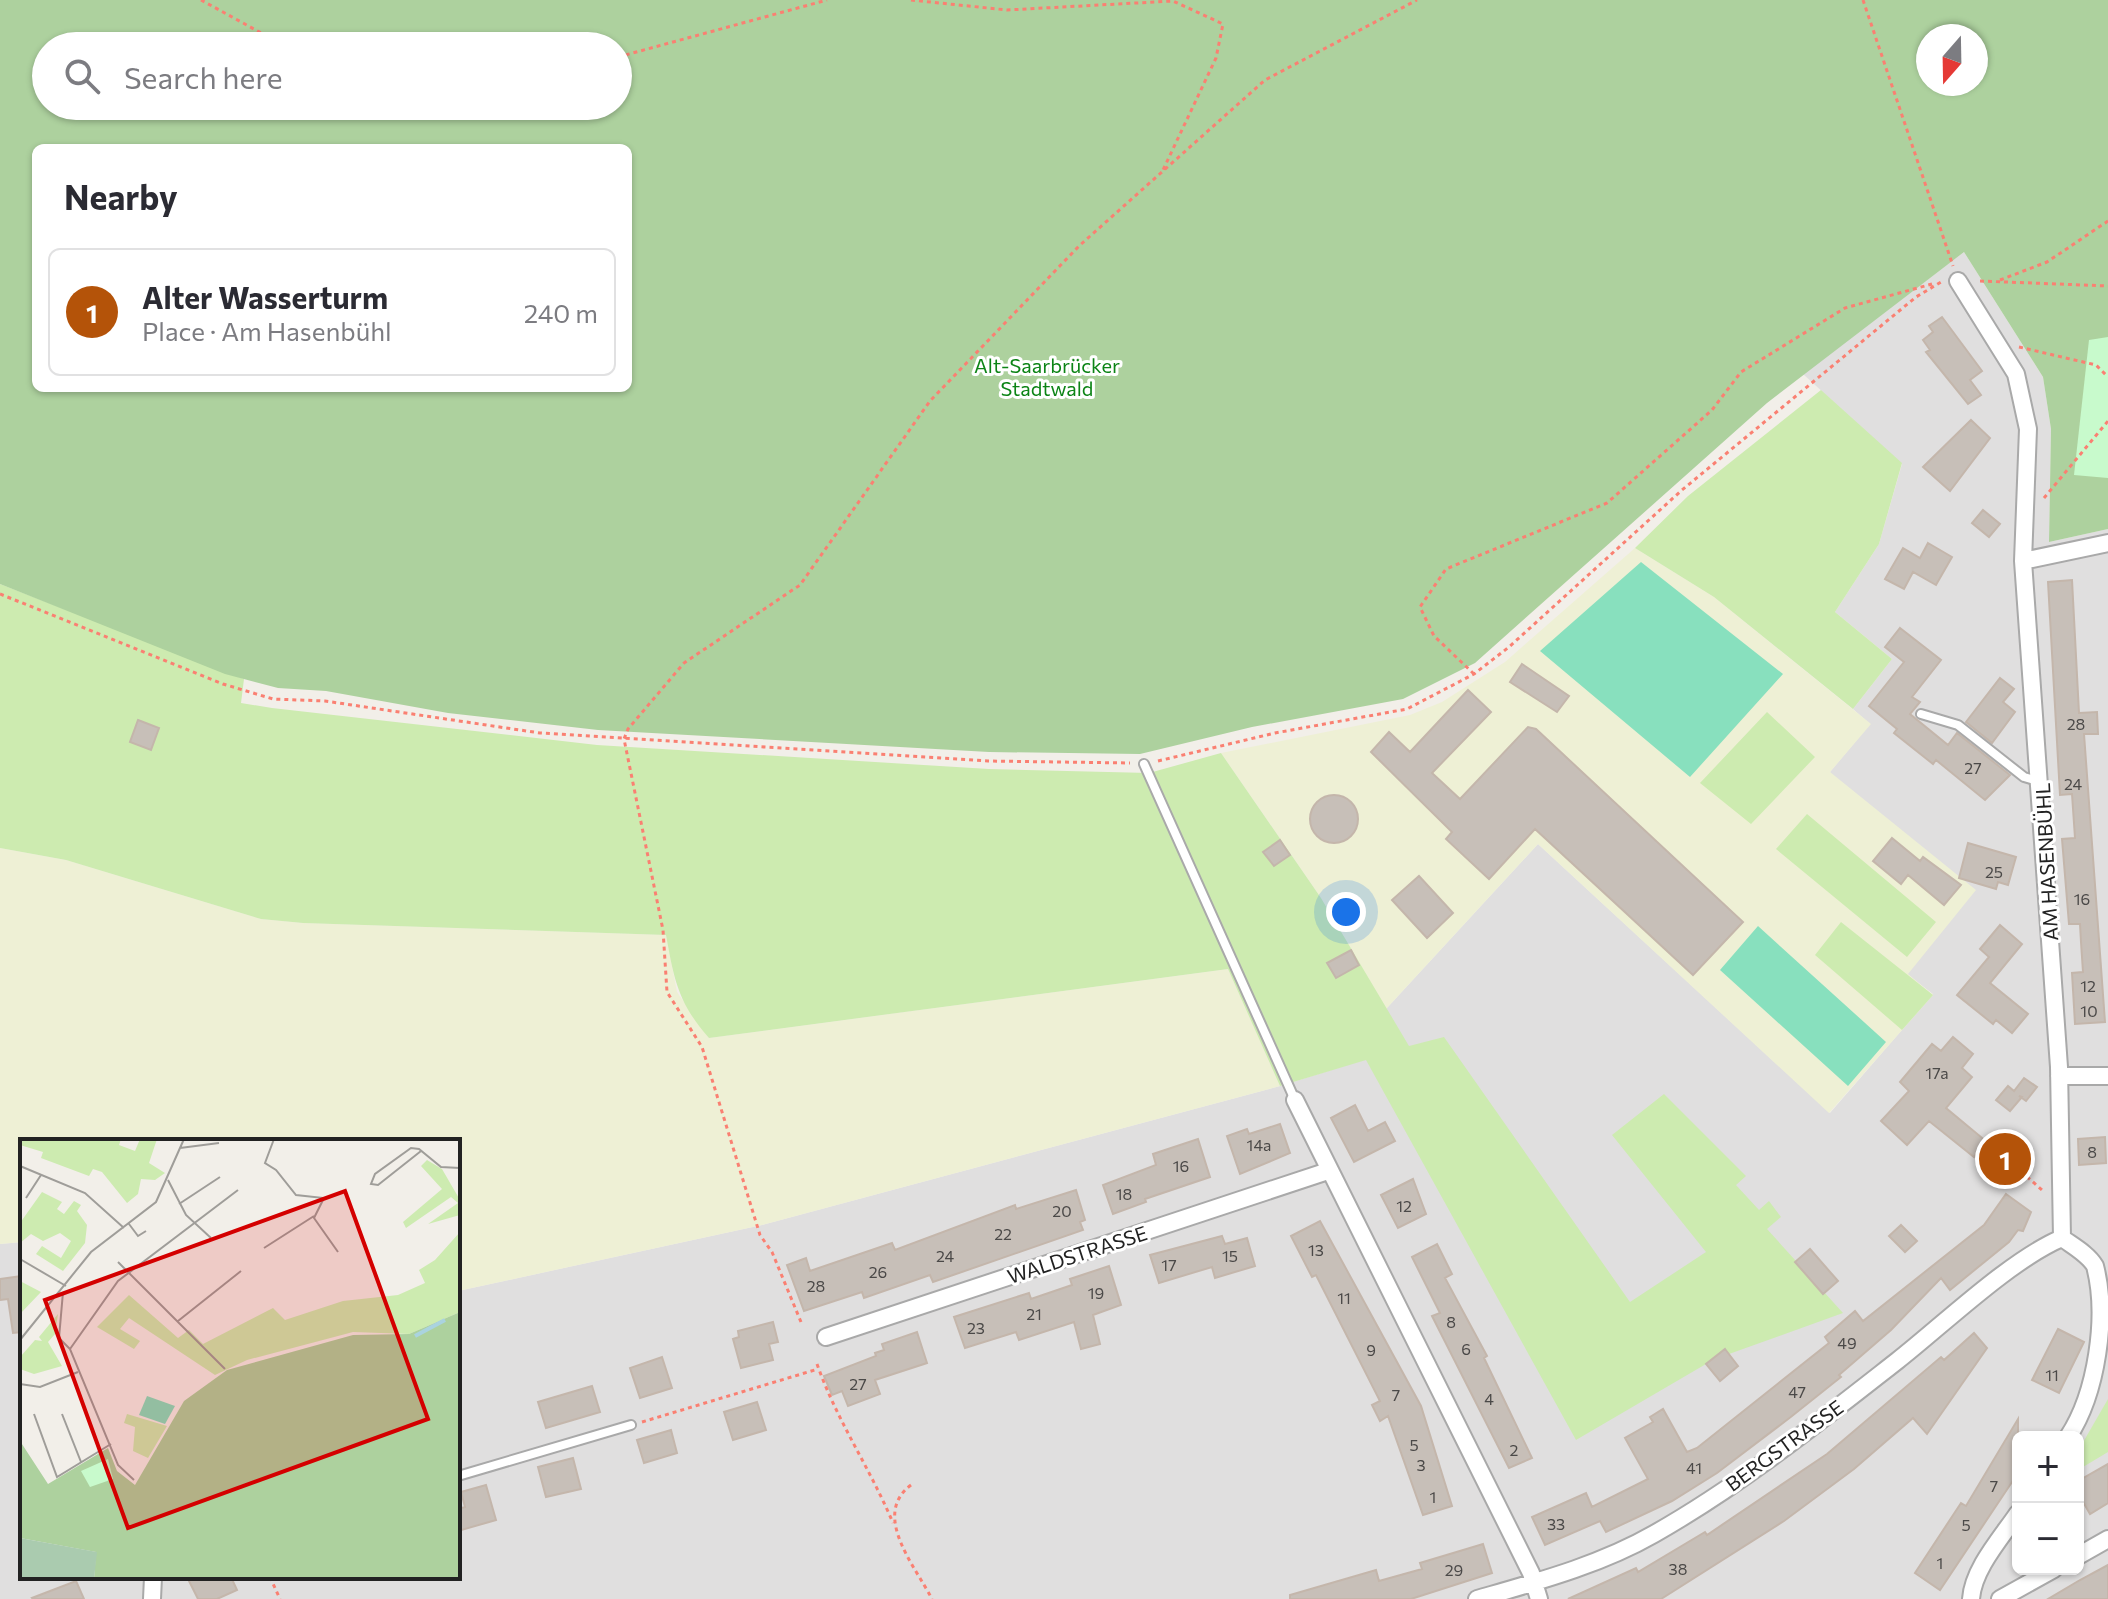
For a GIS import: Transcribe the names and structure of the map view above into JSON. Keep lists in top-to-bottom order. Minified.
{"streets":{"street":["AM HASENBÜHL","WALDSTRASSE","BERGSTRASSE"]},"crossings":[["AM HASENBÜHL","BERGSTRASSE"]],"parks":["Alt-Saarbrücker Stadtwald"],"house_numbers":["28","27","24","25","16","12","10","17a","14a","8","16","18","12","20","22","13","24","15","17","26","28","19","11","21","8","23","49","6","9","11","27","47","7","4","5","2","3","41","7","1","33","5","1","38","29"],"north":"bottom","page":{"search":"Search here","heading":"Nearby","list":[{"mark":"1","name":"Alter Wasserturm","note":"Place · Am Hasenbühl","value":"240 m"}],"pins":"1","map_buttons":["+","−"]}}
